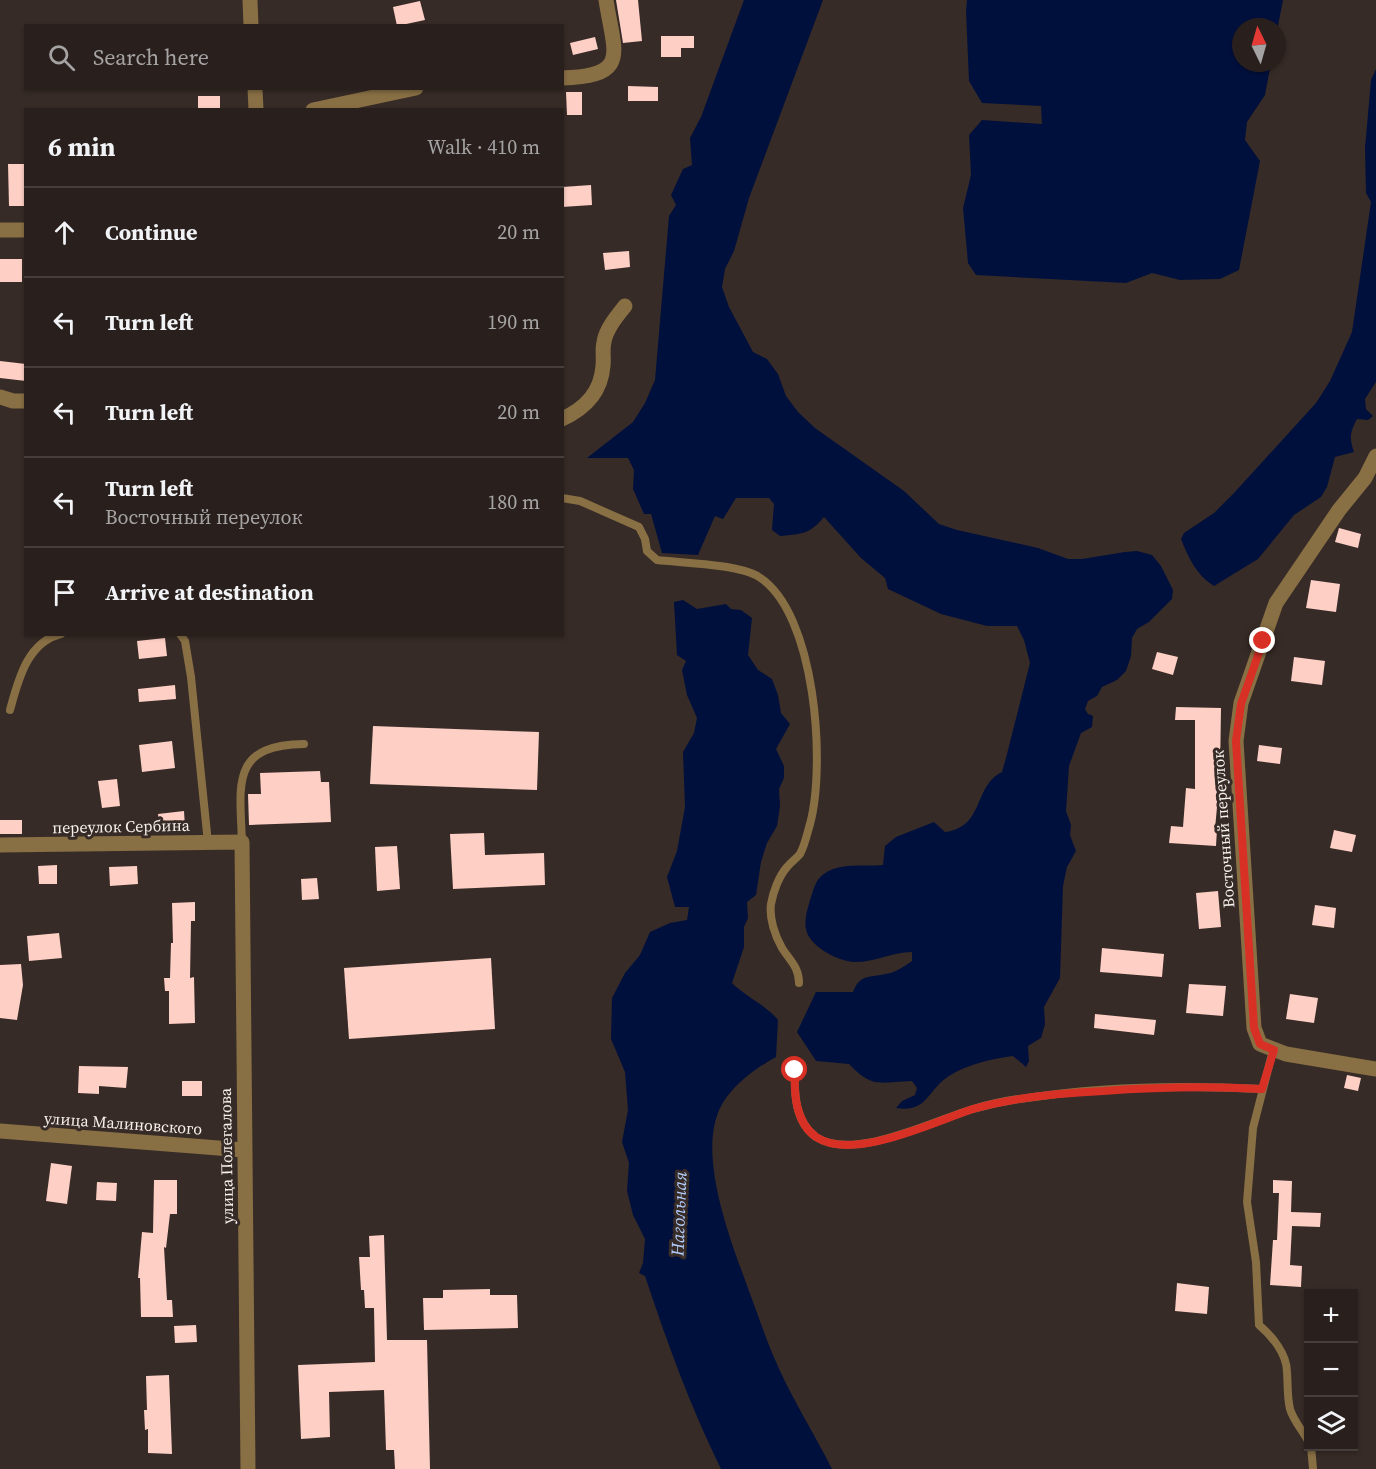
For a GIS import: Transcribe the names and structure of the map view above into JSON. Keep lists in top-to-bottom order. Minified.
{"streets":{"street":["переулок Сербина","Восточный переулок","улица Малиновского","улица Полегалова"]},"crossings":[["переулок Сербина","улица Полегалова"],["улица Малиновского","улица Полегалова"]],"water":["Нагольная"],"north":"top","page":{"search":"Search here","heading":["6 min","Walk · 410 m"],"list":[["Continue","20 m"],["Turn left","190 m"],["Turn left","20 m"],["Turn left","Восточный переулок","180 m"],"Arrive at destination"],"map_buttons":["+","−"]}}
